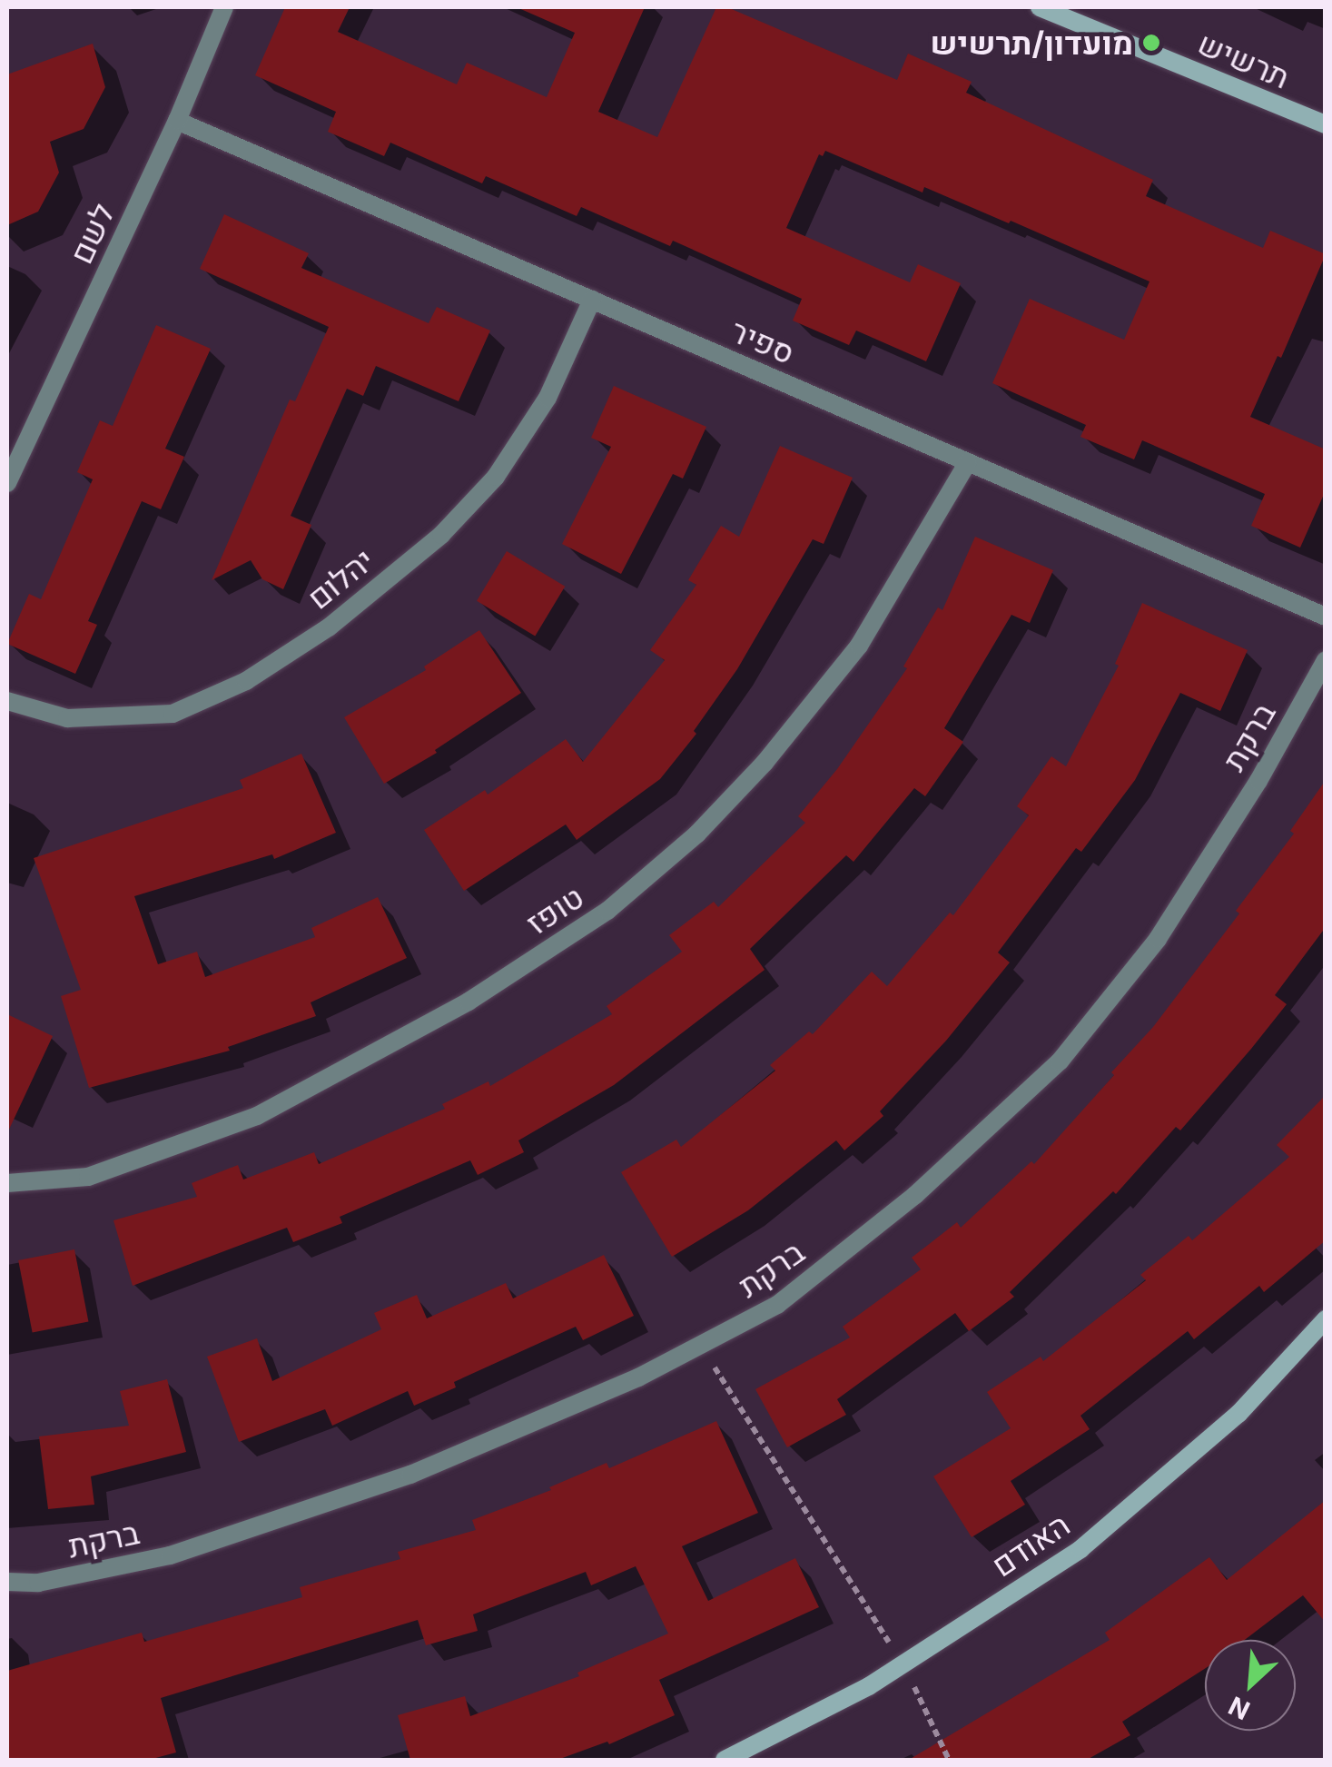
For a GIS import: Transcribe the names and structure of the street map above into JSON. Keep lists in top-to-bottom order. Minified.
{"streets":{"street":["תרשיש","לשם","ספיר","יהלום","ברקת","טופז","האודם"]},"crossings":[["לשם","ספיר"],["ספיר","יהלום"],["ספיר","טופז"]],"places":["מועדון/תרשיש"],"north":"bottom left"}
